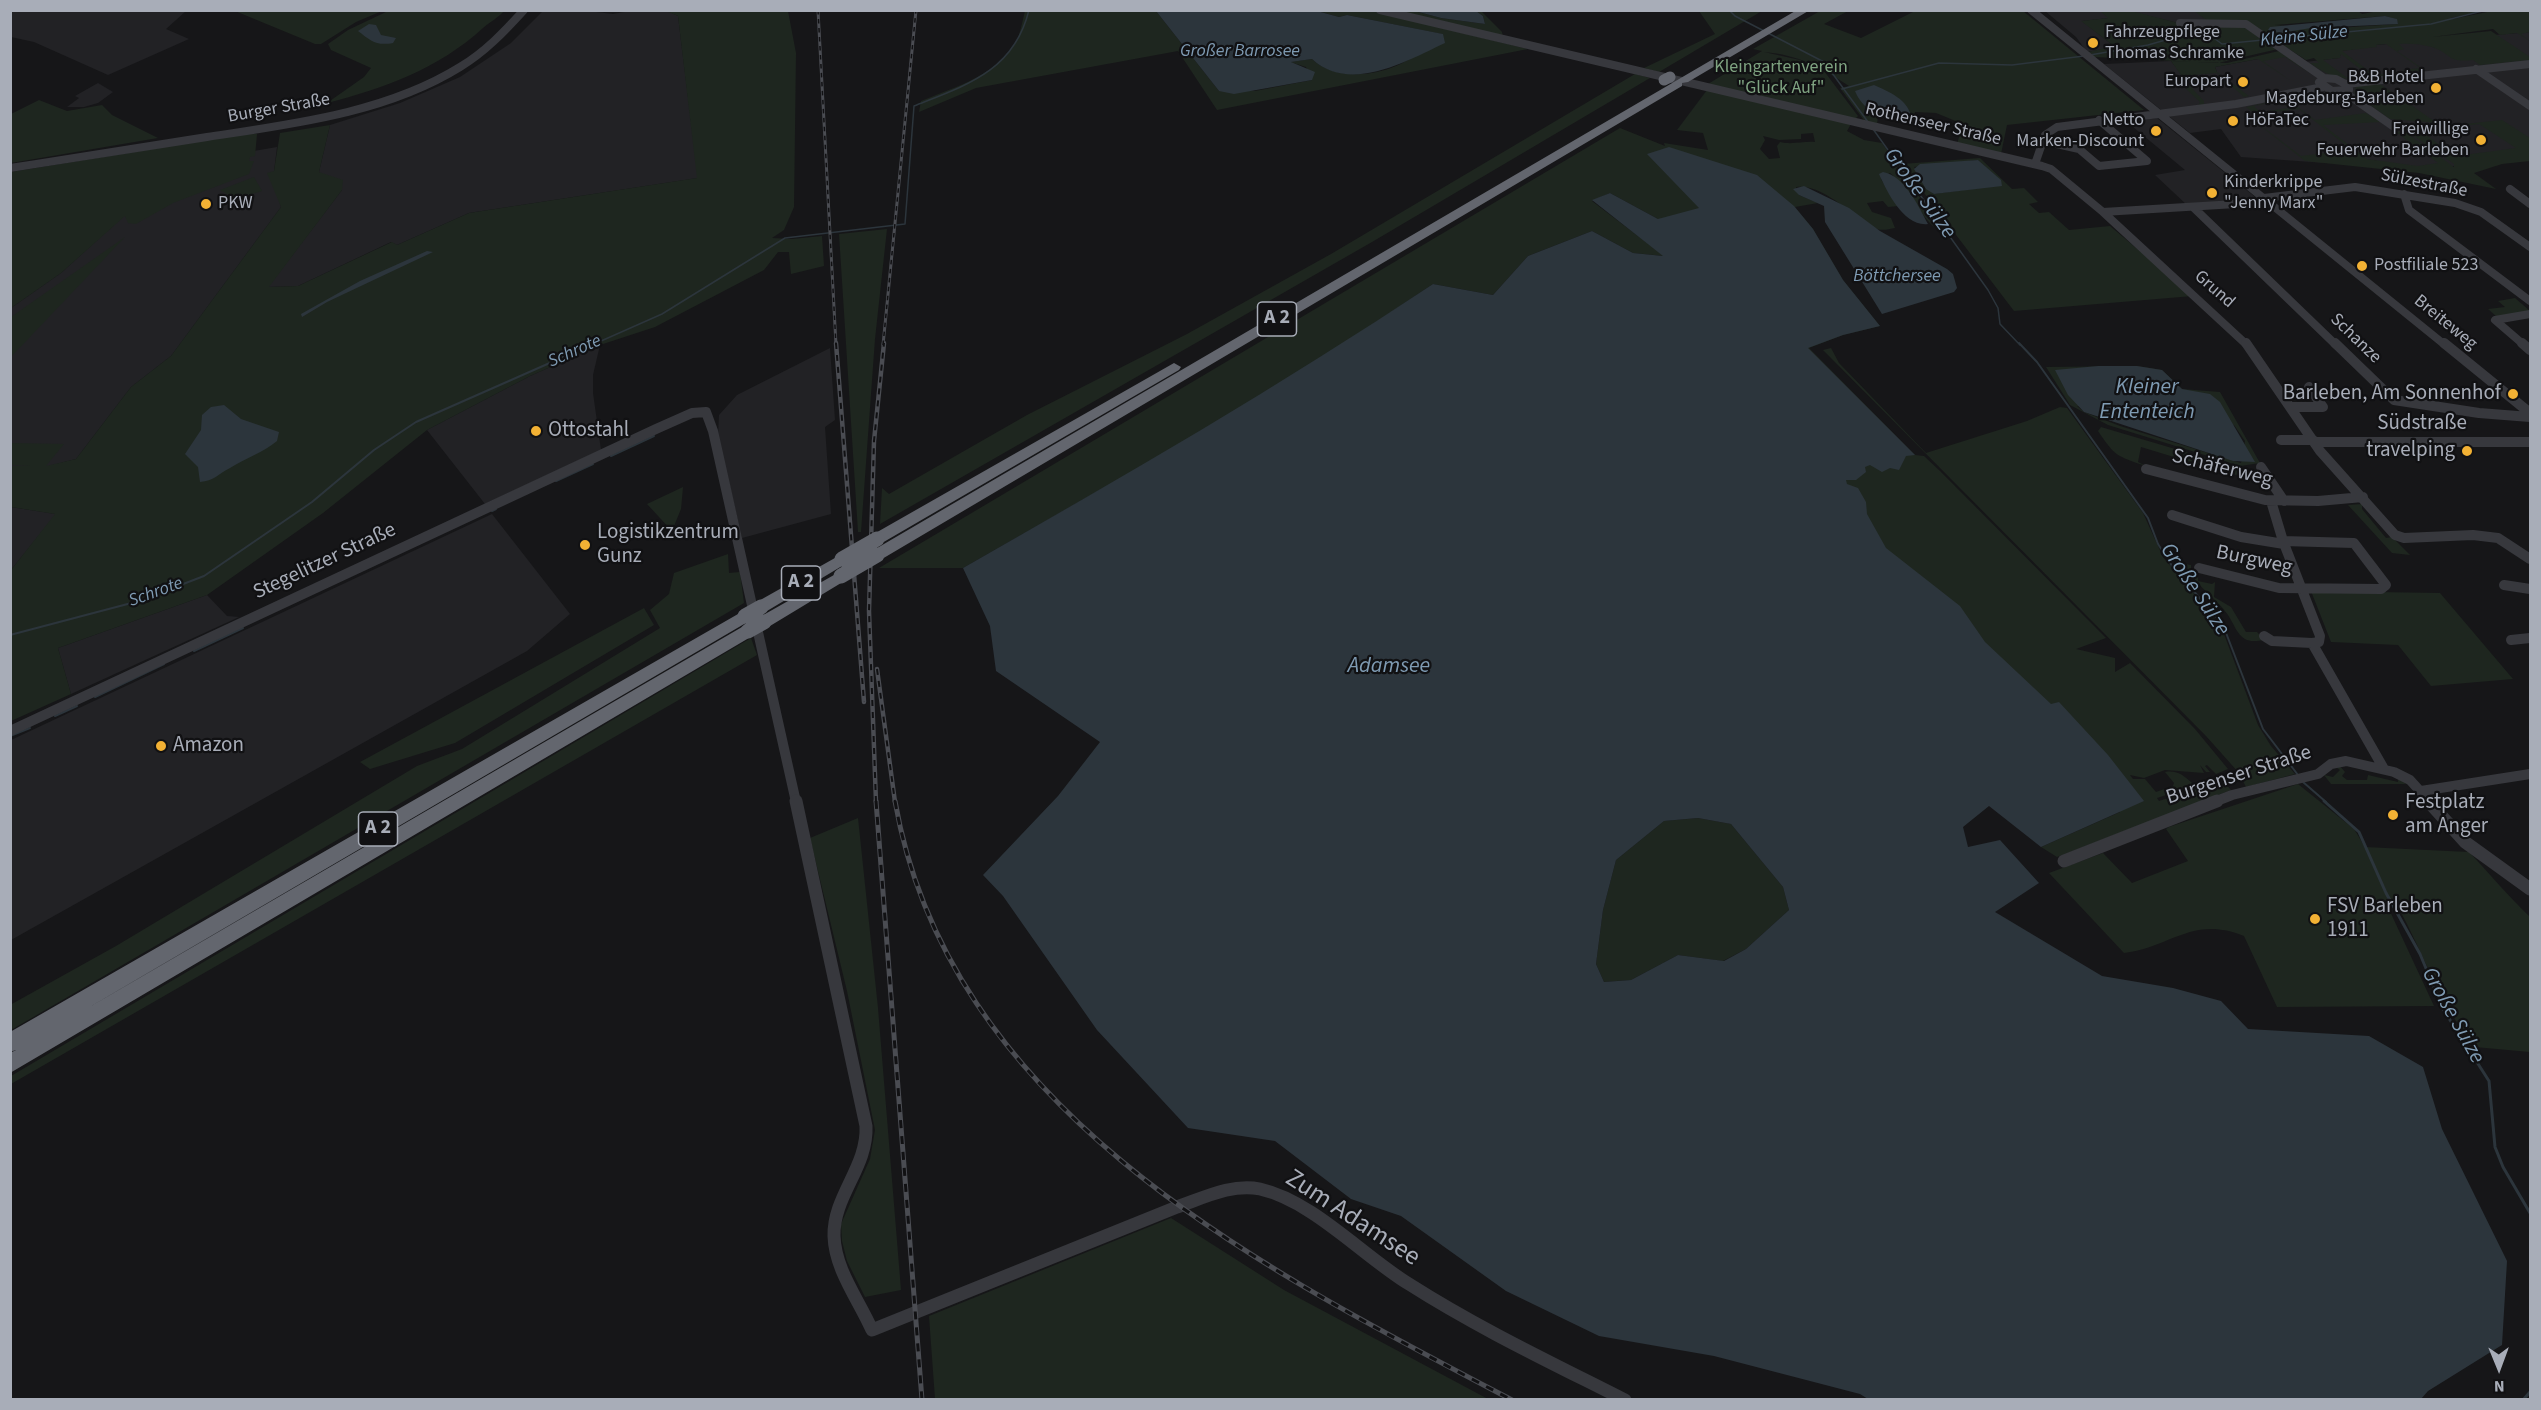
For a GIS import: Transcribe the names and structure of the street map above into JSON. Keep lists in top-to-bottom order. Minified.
{"streets":{"highway":["A 2"],"street":["Burger Straße","Rothenseer Straße","Sülzestraße","Grund","Breiteweg","Schanze","Südstraße","Schäferweg","Burgweg","Stegelitzer Straße","Burgenser Straße","Zum Adamsee"]},"crossings":[["Rothenseer Straße","Grund"],["Rothenseer Straße","A 2"],["Sülzestraße","Breiteweg"],["Grund","Südstraße"],["Grund","Schäferweg"],["Breiteweg","Schanze"],["Stegelitzer Straße","Zum Adamsee"]],"water":["Kleine Sülze","Großer Barrosee","Große Sülze","Böttchersee","Schrote","Kleiner Ententeich","Adamsee"],"parks":["Kleingartenverein \"Glück Auf\""],"places":["Fahrzeugpflege Thomas Schramke","Europart","B&B Hotel Magdeburg-Barleben","HöFaTec","Netto Marken-Discount","Freiwillige Feuerwehr Barleben","Kinderkrippe \"Jenny Marx\"","PKW","Postfiliale 523","Barleben, Am Sonnenhof","Ottostahl","travelping","Logistikzentrum Gunz","Amazon","Festplatz am Anger","FSV Barleben 1911"],"north":"bottom"}
